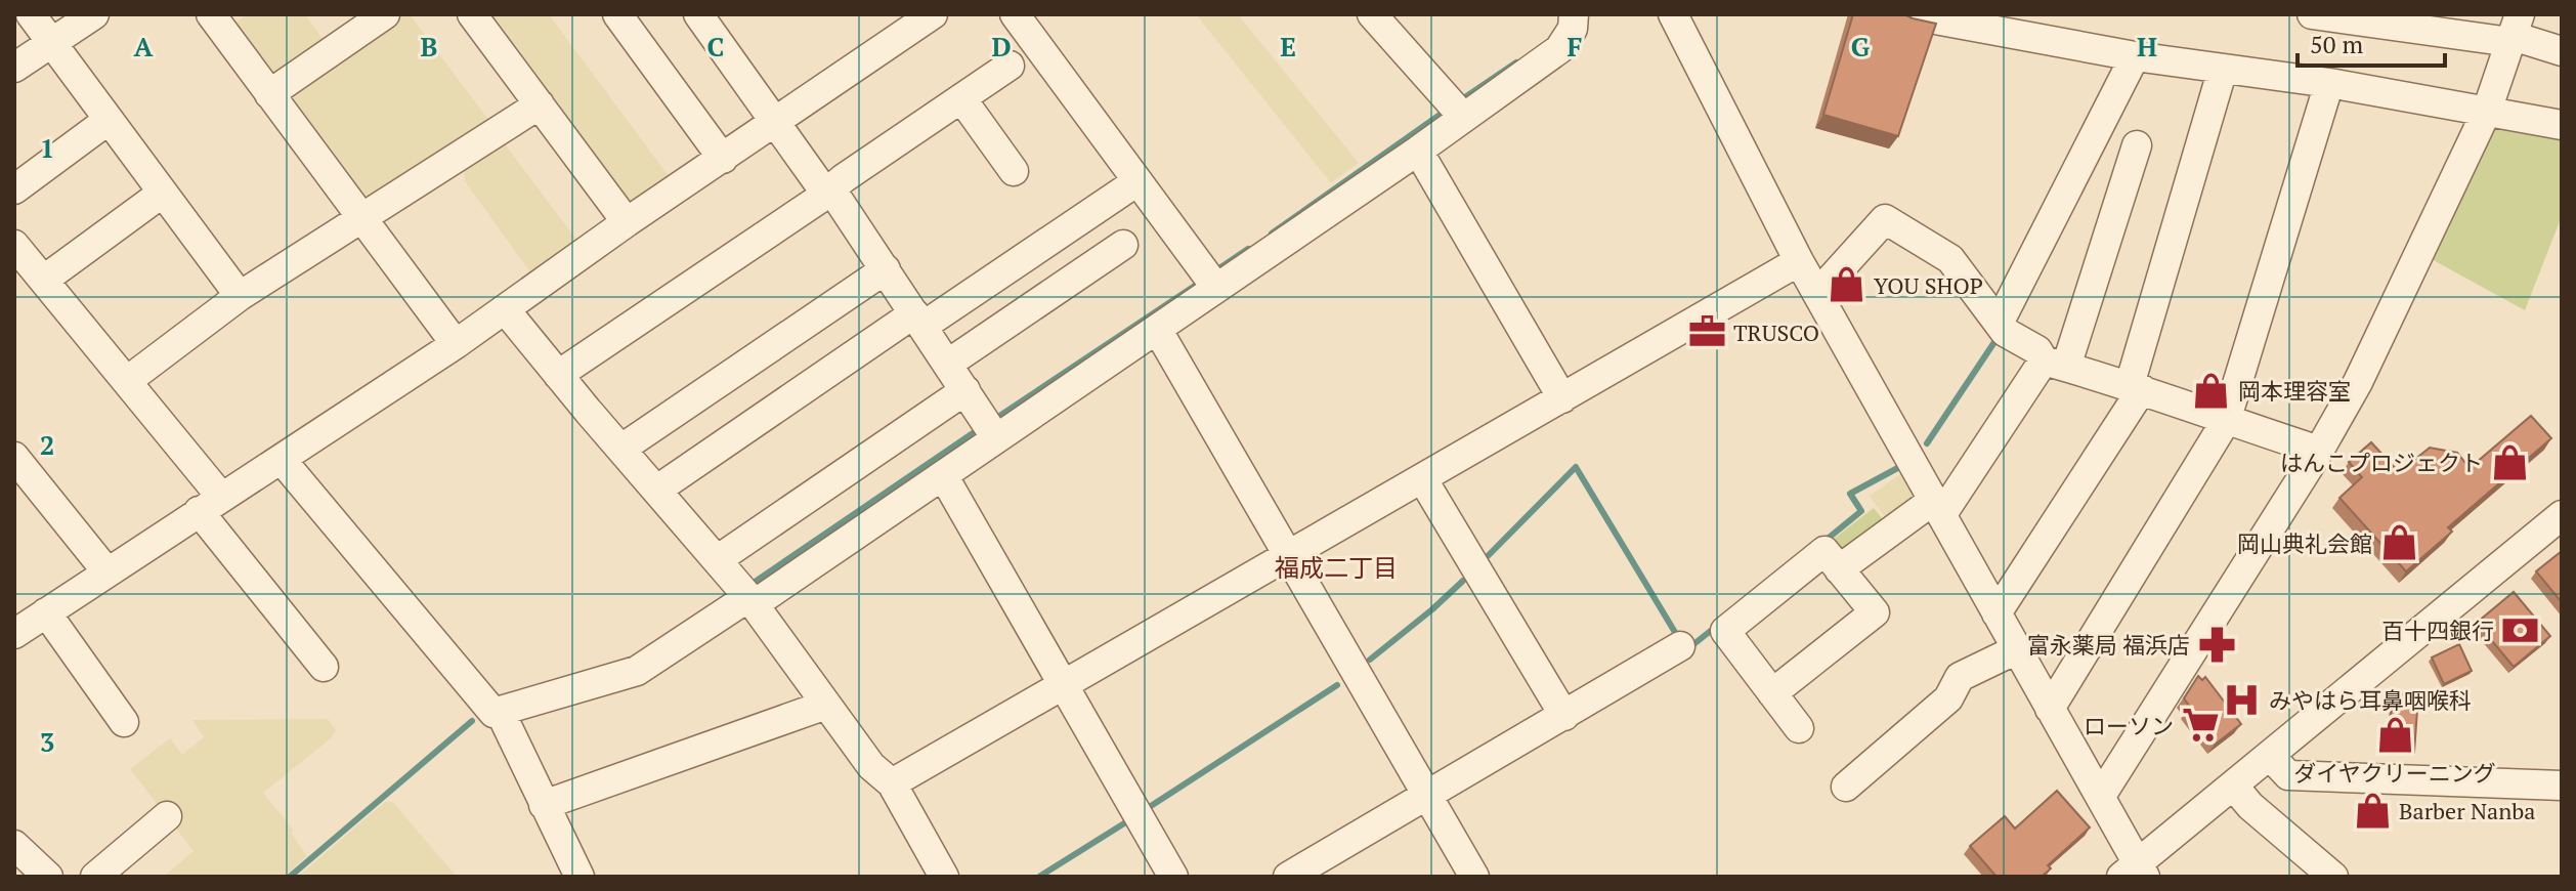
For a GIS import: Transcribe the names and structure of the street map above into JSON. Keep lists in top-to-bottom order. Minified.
{"districts":["福成二丁目"],"places":{"shop":["YOU SHOP","岡本理容室","はんこプロジェクト","岡山典礼会館","ダイヤクリーニング","Barber Nanba"],"office":["TRUSCO"],"bank":["百十四銀行"],"pharmacy":["富永薬局 福浜店"],"hospital":["みやはら耳鼻咽喉科"],"supermarket":["ローソン"]},"scale_bar":"50 m","grid":{"columns":["A","B","C","D","E","F","G","H"],"rows":["1","2","3"]}}
